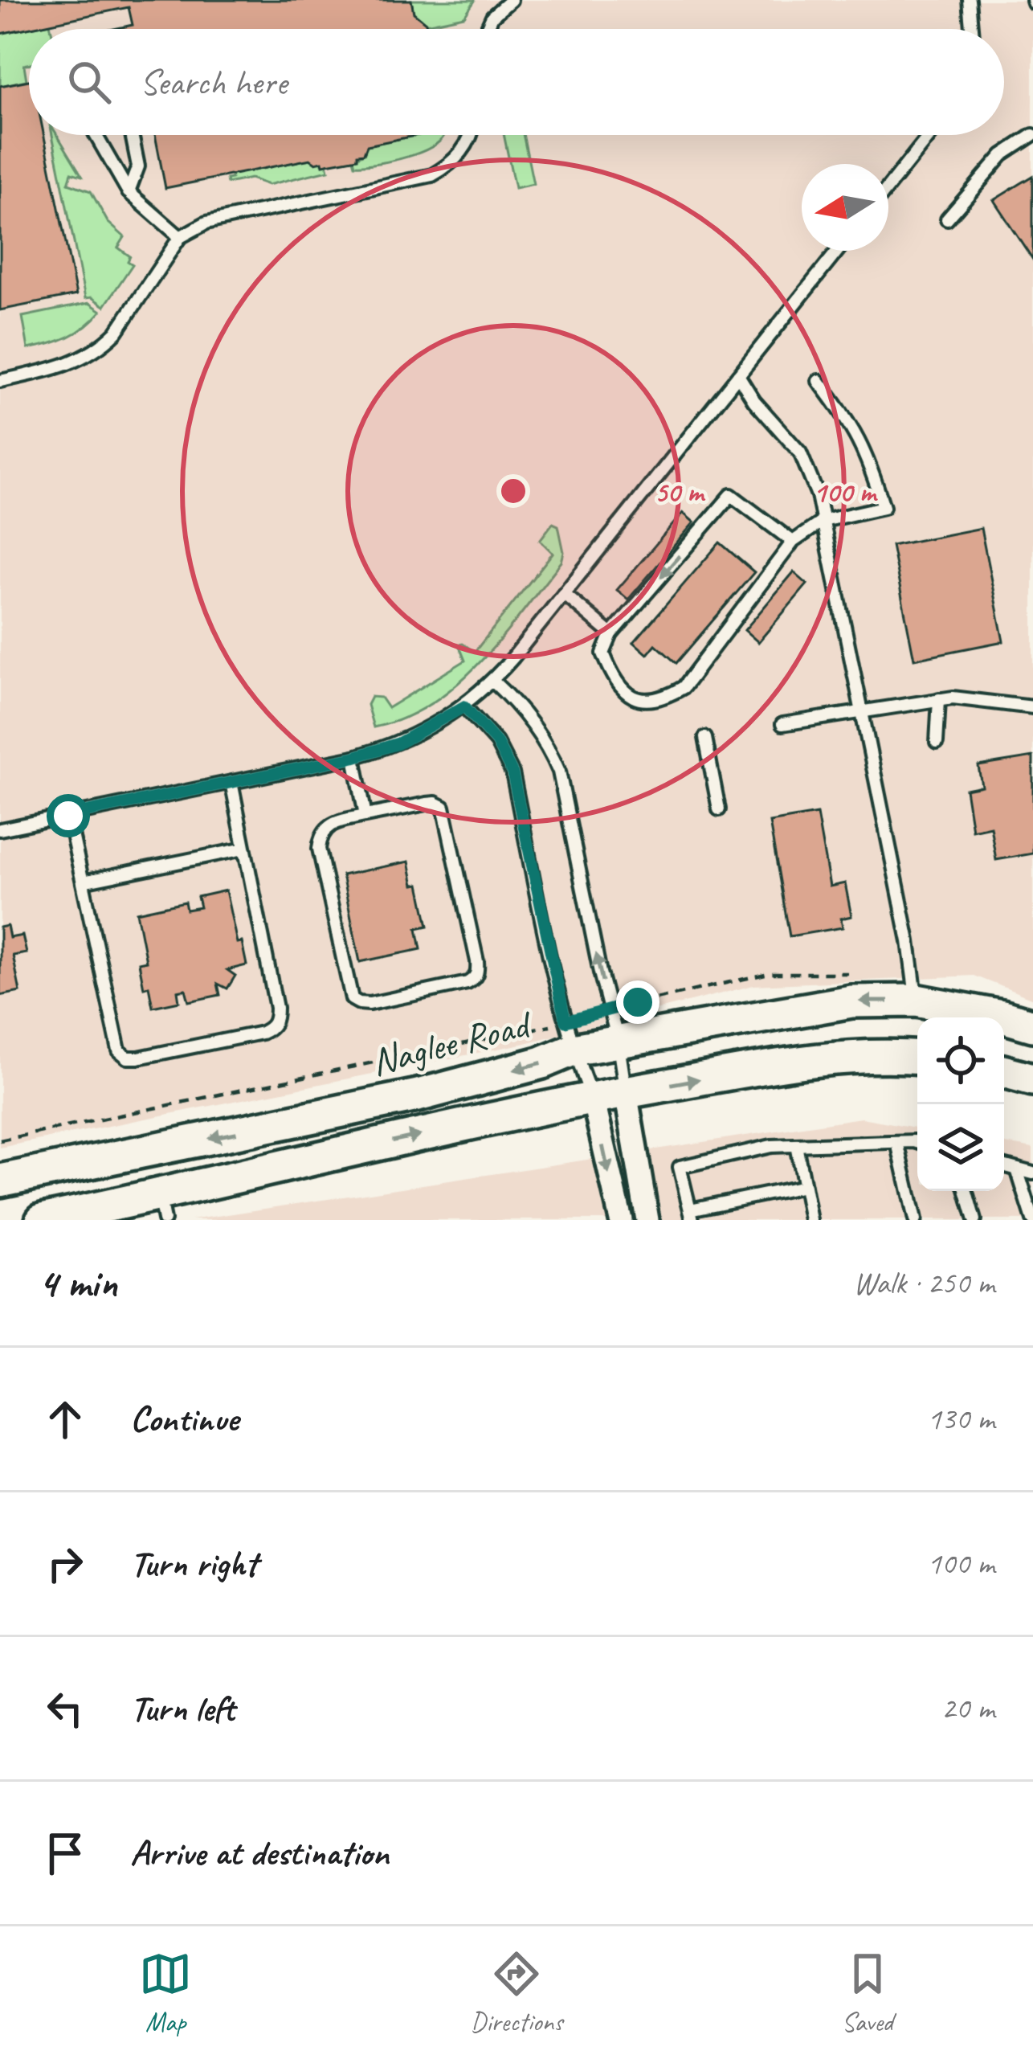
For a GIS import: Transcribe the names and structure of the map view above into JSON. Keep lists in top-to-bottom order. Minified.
{"streets":{"main road":["Naglee Road"]},"north":"left","page":{"search":"Search here","heading":["4 min","Walk · 250 m"],"list":[["Continue","130 m"],["Turn right","100 m"],["Turn left","20 m"],"Arrive at destination"],"nav":["Map","Directions","Saved"]},"rings":["50 m","100 m"]}
